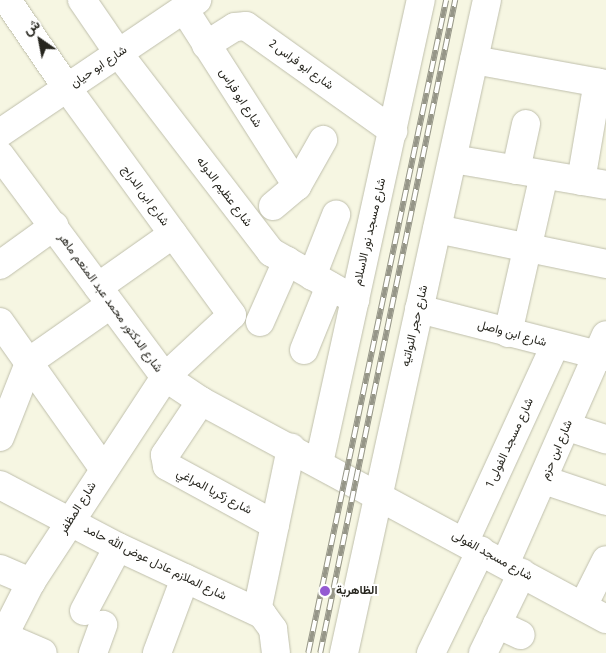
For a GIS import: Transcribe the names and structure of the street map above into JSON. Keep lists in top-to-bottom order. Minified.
{"streets":{"street":["شارع ابو فراس 2","شارع ابو حيان","شارع ابو فراس","شارع عظيم الدوله","شارع ابن الدراج","شارع مسجد نور الاسلام","شارع الدكتور محمد عبد المنعم ماهر","شارع حجر النواتيه","شارع ابن واصل","شارع مسجد الفولى 1","شارع ابن حزم","شارع زكريا المراغي","شارع المظفر","شارع مسجد الفولى","شارع الملازم عادل عوض الله حامد"]},"crossings":[["شارع ابو فراس 2","شارع ابو فراس"],["شارع ابو فراس 2","شارع مسجد نور الاسلام"],["شارع ابو حيان","شارع ابو فراس"],["شارع ابو حيان","شارع عظيم الدوله"],["شارع ابو حيان","شارع ابن الدراج"],["شارع عظيم الدوله","شارع مسجد نور الاسلام"],["شارع ابن الدراج","شارع الدكتور محمد عبد المنعم ماهر"],["شارع ابن الدراج","شارع المظفر"],["شارع مسجد نور الاسلام","شارع الدكتور محمد عبد المنعم ماهر"],["شارع الدكتور محمد عبد المنعم ماهر","شارع حجر النواتيه"],["شارع الدكتور محمد عبد المنعم ماهر","شارع زكريا المراغي"],["شارع الدكتور محمد عبد المنعم ماهر","شارع المظفر"],["شارع الدكتور محمد عبد المنعم ماهر","شارع مسجد الفولى"],["شارع حجر النواتيه","شارع ابن واصل"],["شارع حجر النواتيه","شارع مسجد الفولى"],["شارع ابن واصل","شارع مسجد الفولى 1"],["شارع ابن واصل","شارع ابن حزم"],["شارع مسجد الفولى 1","شارع مسجد الفولى"],["شارع ابن حزم","شارع مسجد الفولى"],["شارع المظفر","شارع الملازم عادل عوض الله حامد"]],"places":["الظاهرية"],"north":"top left"}
